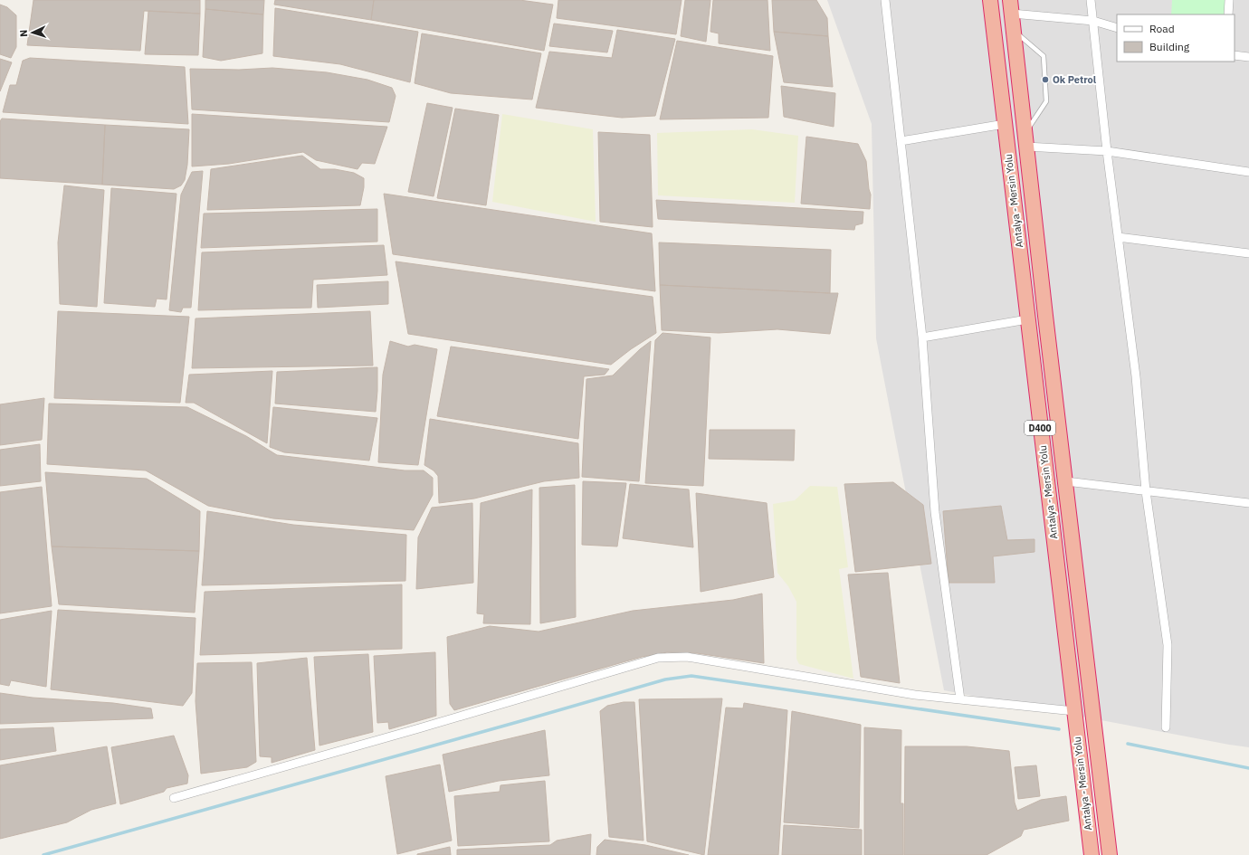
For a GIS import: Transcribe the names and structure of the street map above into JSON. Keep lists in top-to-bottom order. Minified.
{"streets":{"highway":["Antalya - Mersin Yolu","D400"]},"places":["Ok Petrol"],"legend":["Road","Building"],"north":"left"}
